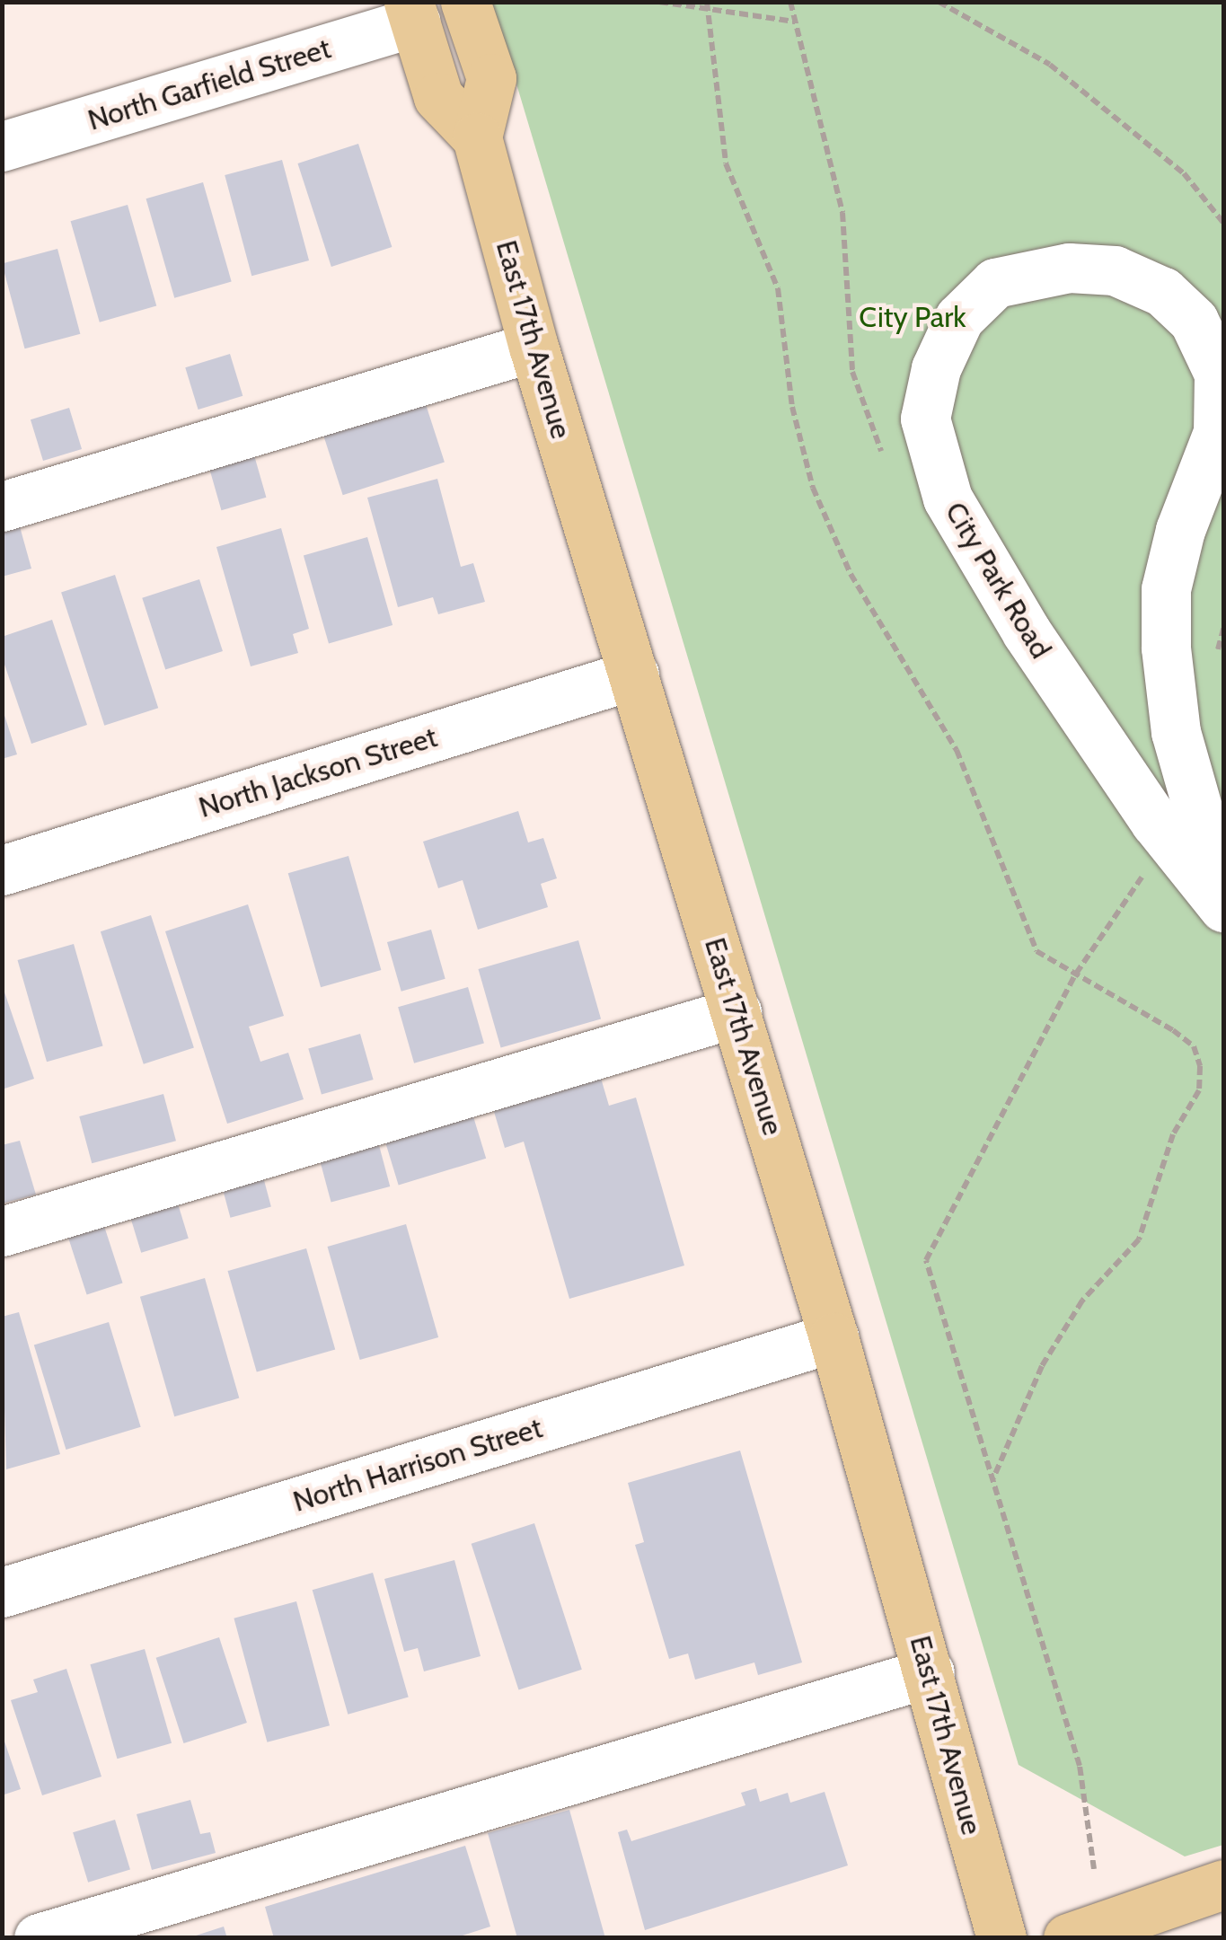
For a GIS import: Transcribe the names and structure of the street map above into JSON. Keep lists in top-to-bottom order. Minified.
{"streets":{"main road":["East 17th Avenue"],"street":["North Garfield Street","City Park Road","North Jackson Street","North Harrison Street"]},"crossings":[["North Garfield Street","East 17th Avenue"],["East 17th Avenue","North Jackson Street"],["East 17th Avenue","North Harrison Street"]],"parks":["City Park"]}
